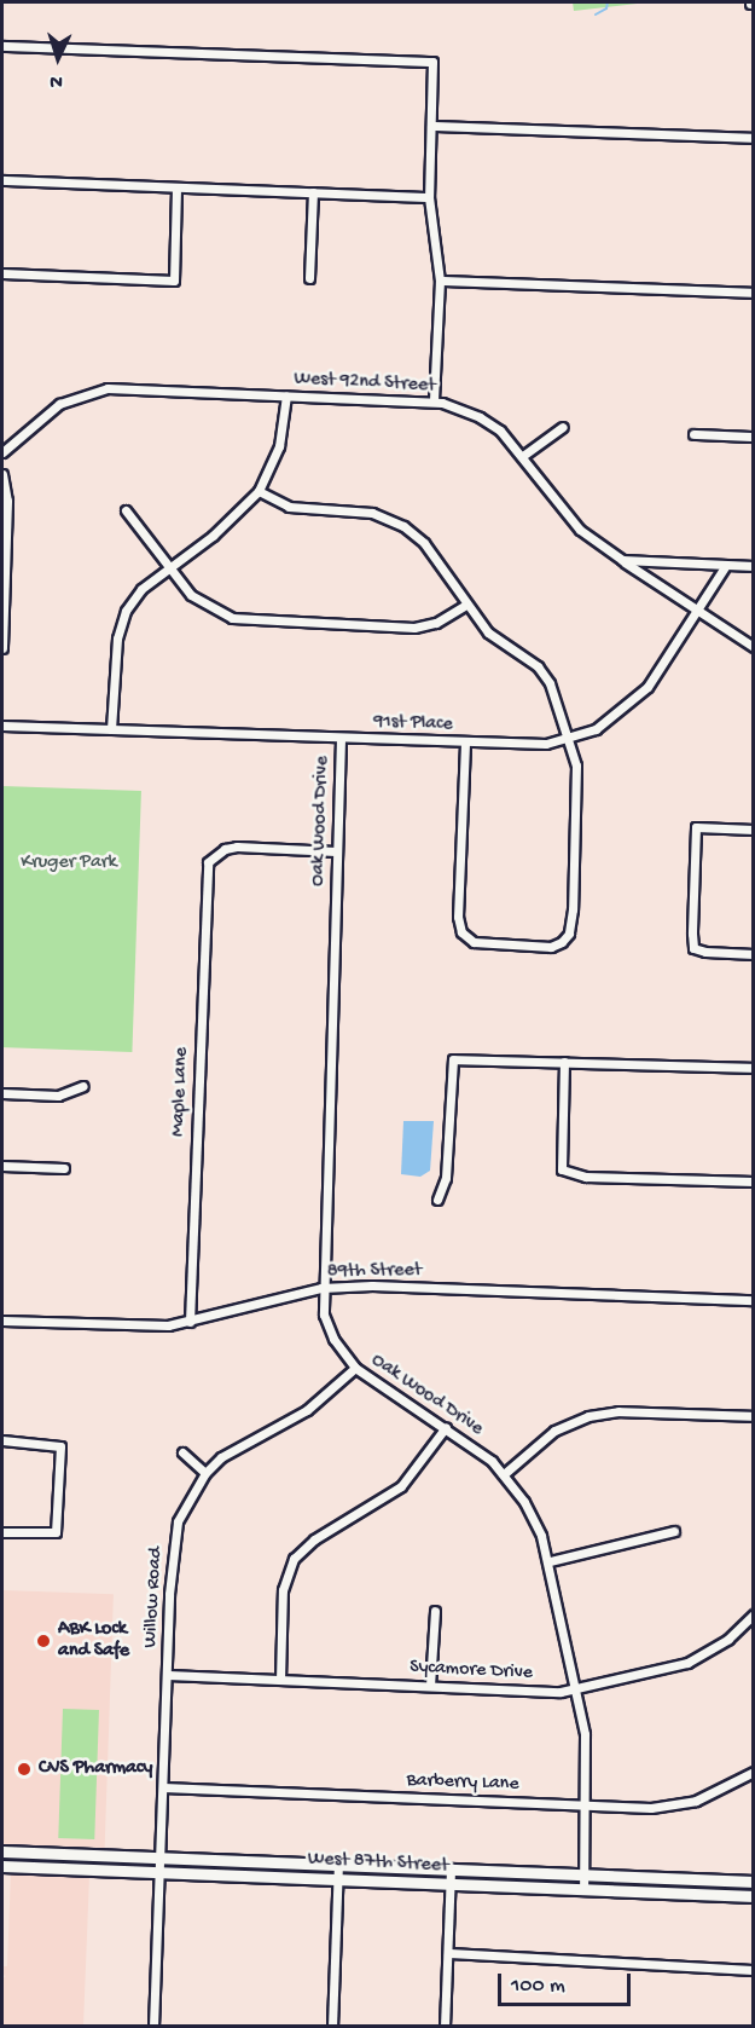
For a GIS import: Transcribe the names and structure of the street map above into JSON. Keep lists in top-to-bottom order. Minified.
{"streets":{"main road":["West 87th Street"],"street":["West 92nd Street","91st Place","Oak Wood Drive","Maple Lane","89th Street","Willow Road","Sycamore Drive","Barberry Lane"]},"crossings":[["West 92nd Street","91st Place"],["91st Place","Oak Wood Drive"],["Oak Wood Drive","89th Street"],["Oak Wood Drive","Willow Road"],["Oak Wood Drive","Sycamore Drive"],["Oak Wood Drive","Barberry Lane"],["Oak Wood Drive","West 87th Street"],["Maple Lane","89th Street"],["Willow Road","Sycamore Drive"],["Willow Road","Barberry Lane"],["Willow Road","West 87th Street"]],"parks":["Kruger Park"],"places":["ABK Lock and Safe","CVS Pharmacy"],"scale_bar":"100 m","north":"bottom"}
